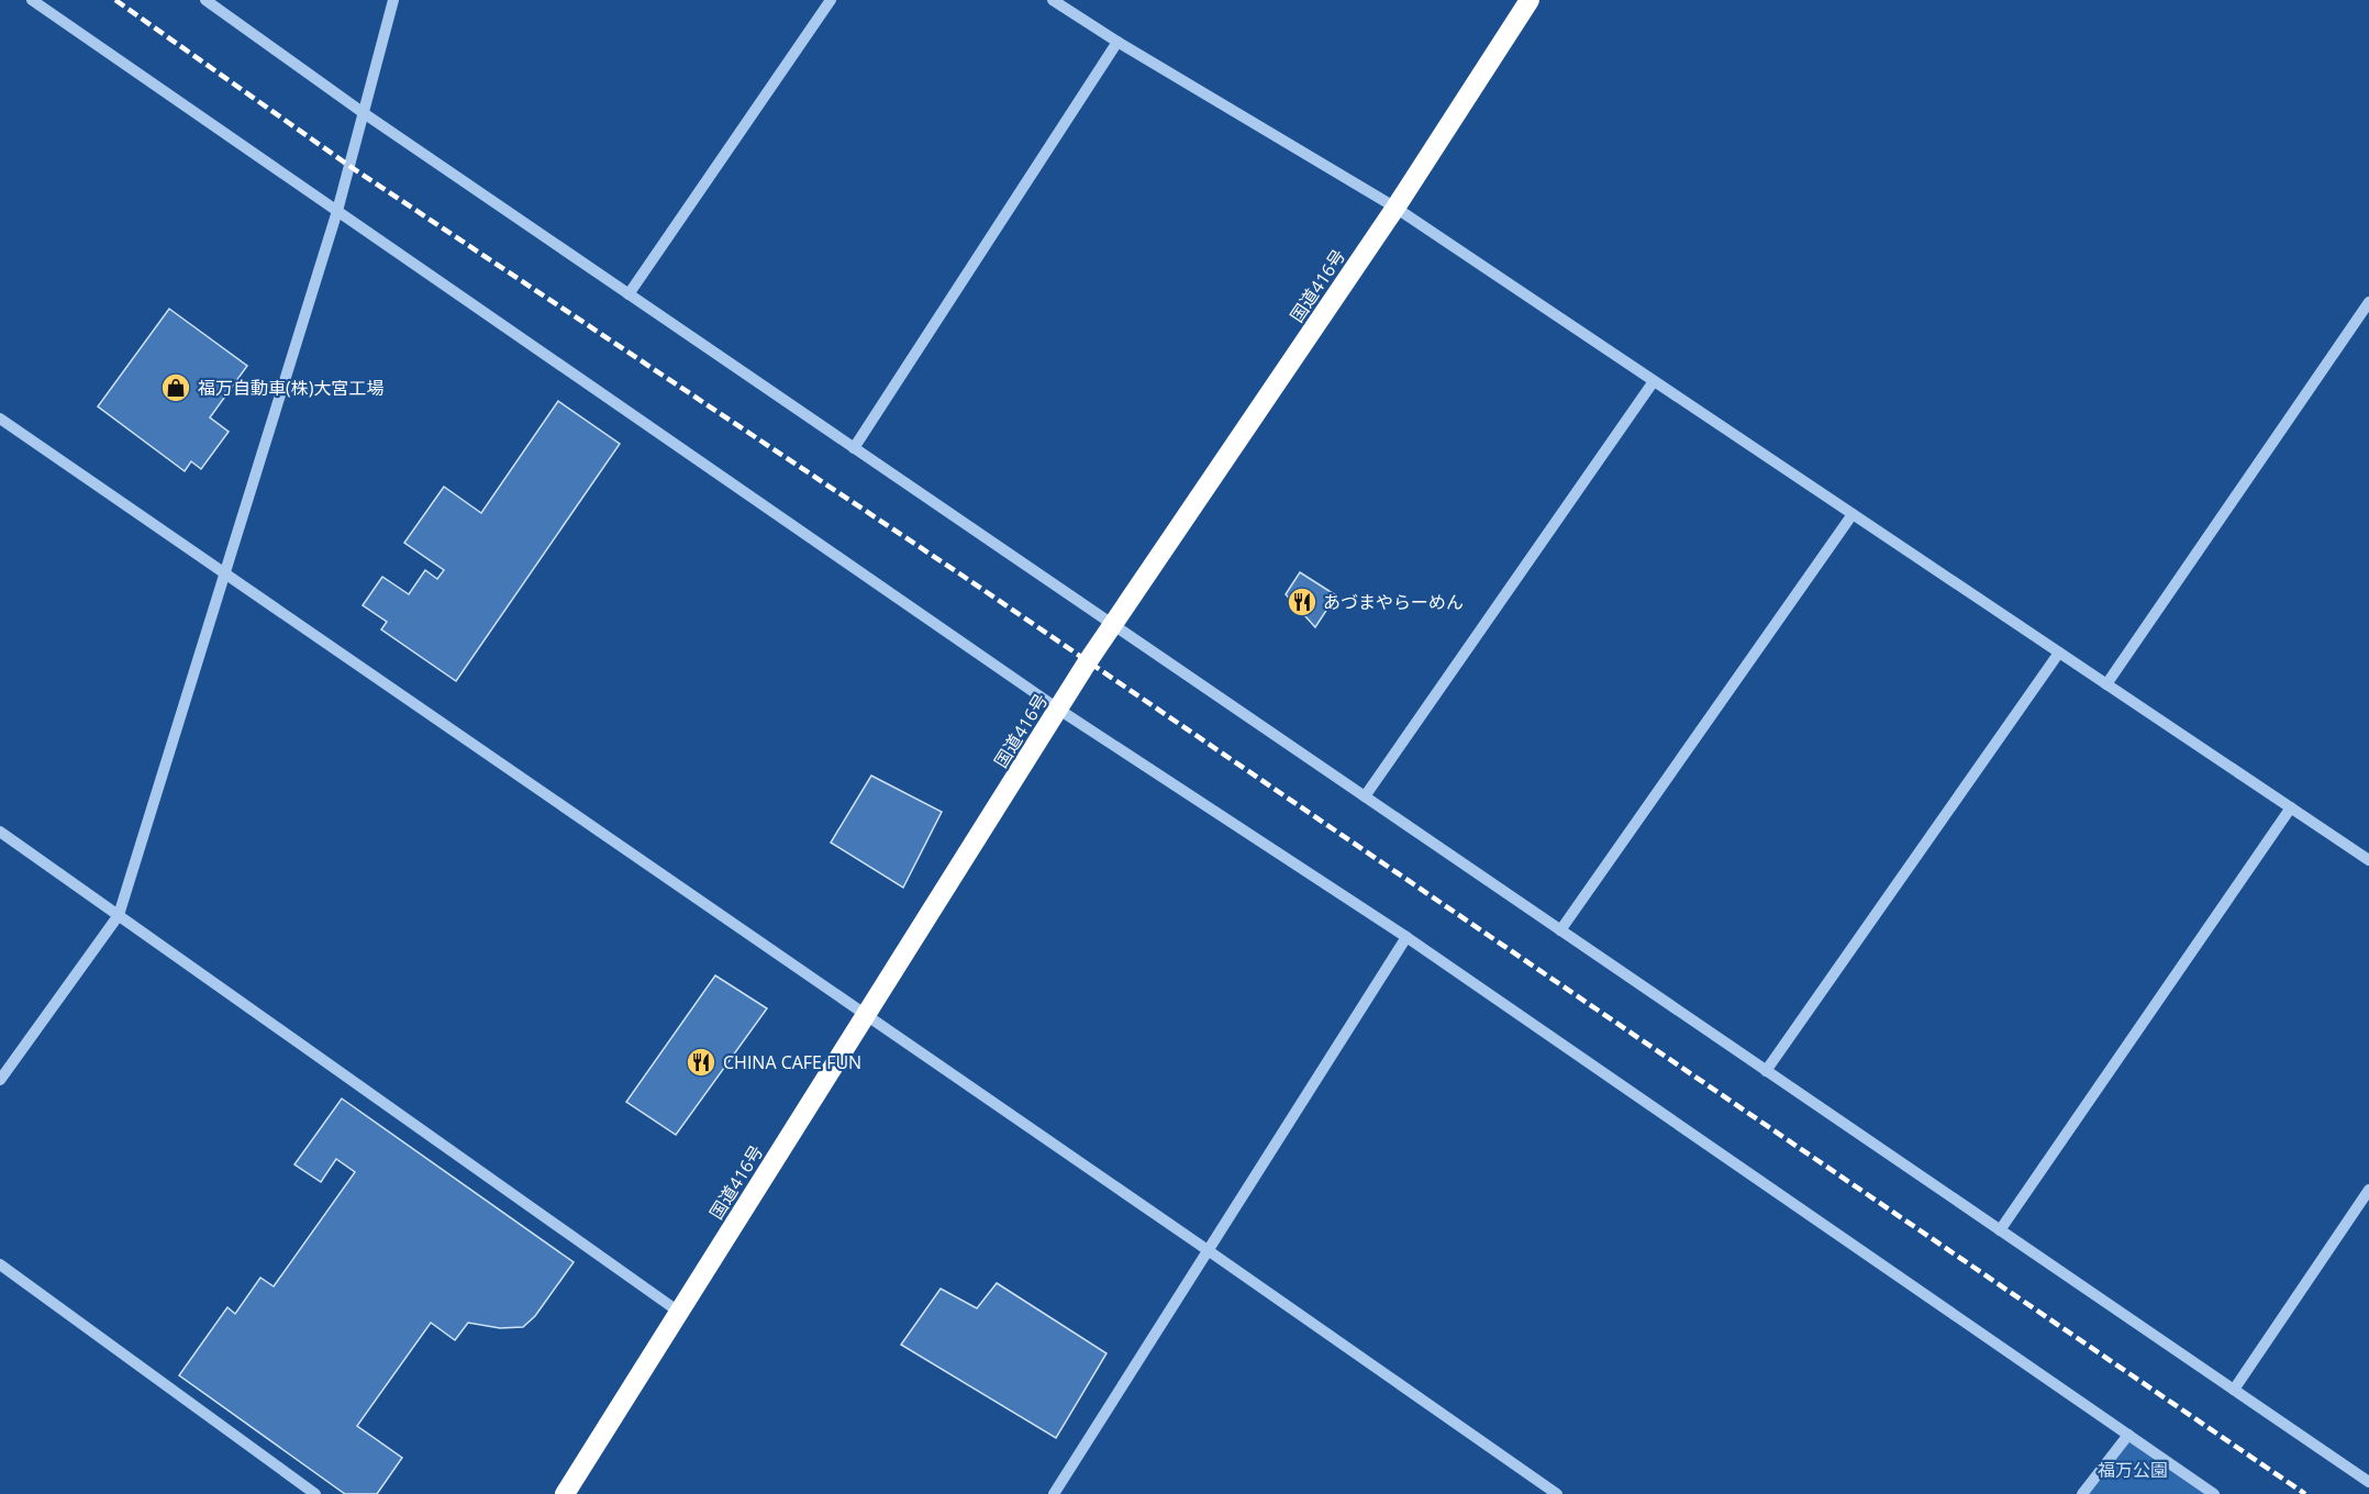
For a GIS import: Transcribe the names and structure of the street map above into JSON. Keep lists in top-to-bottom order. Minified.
{"streets":{"highway":["国道416号"]},"parks":["福万公園"],"places":{"shop":["福万自動車(株)大宮工場"],"restaurant":["あづまやらーめん","CHINA CAFE FUN"]}}
